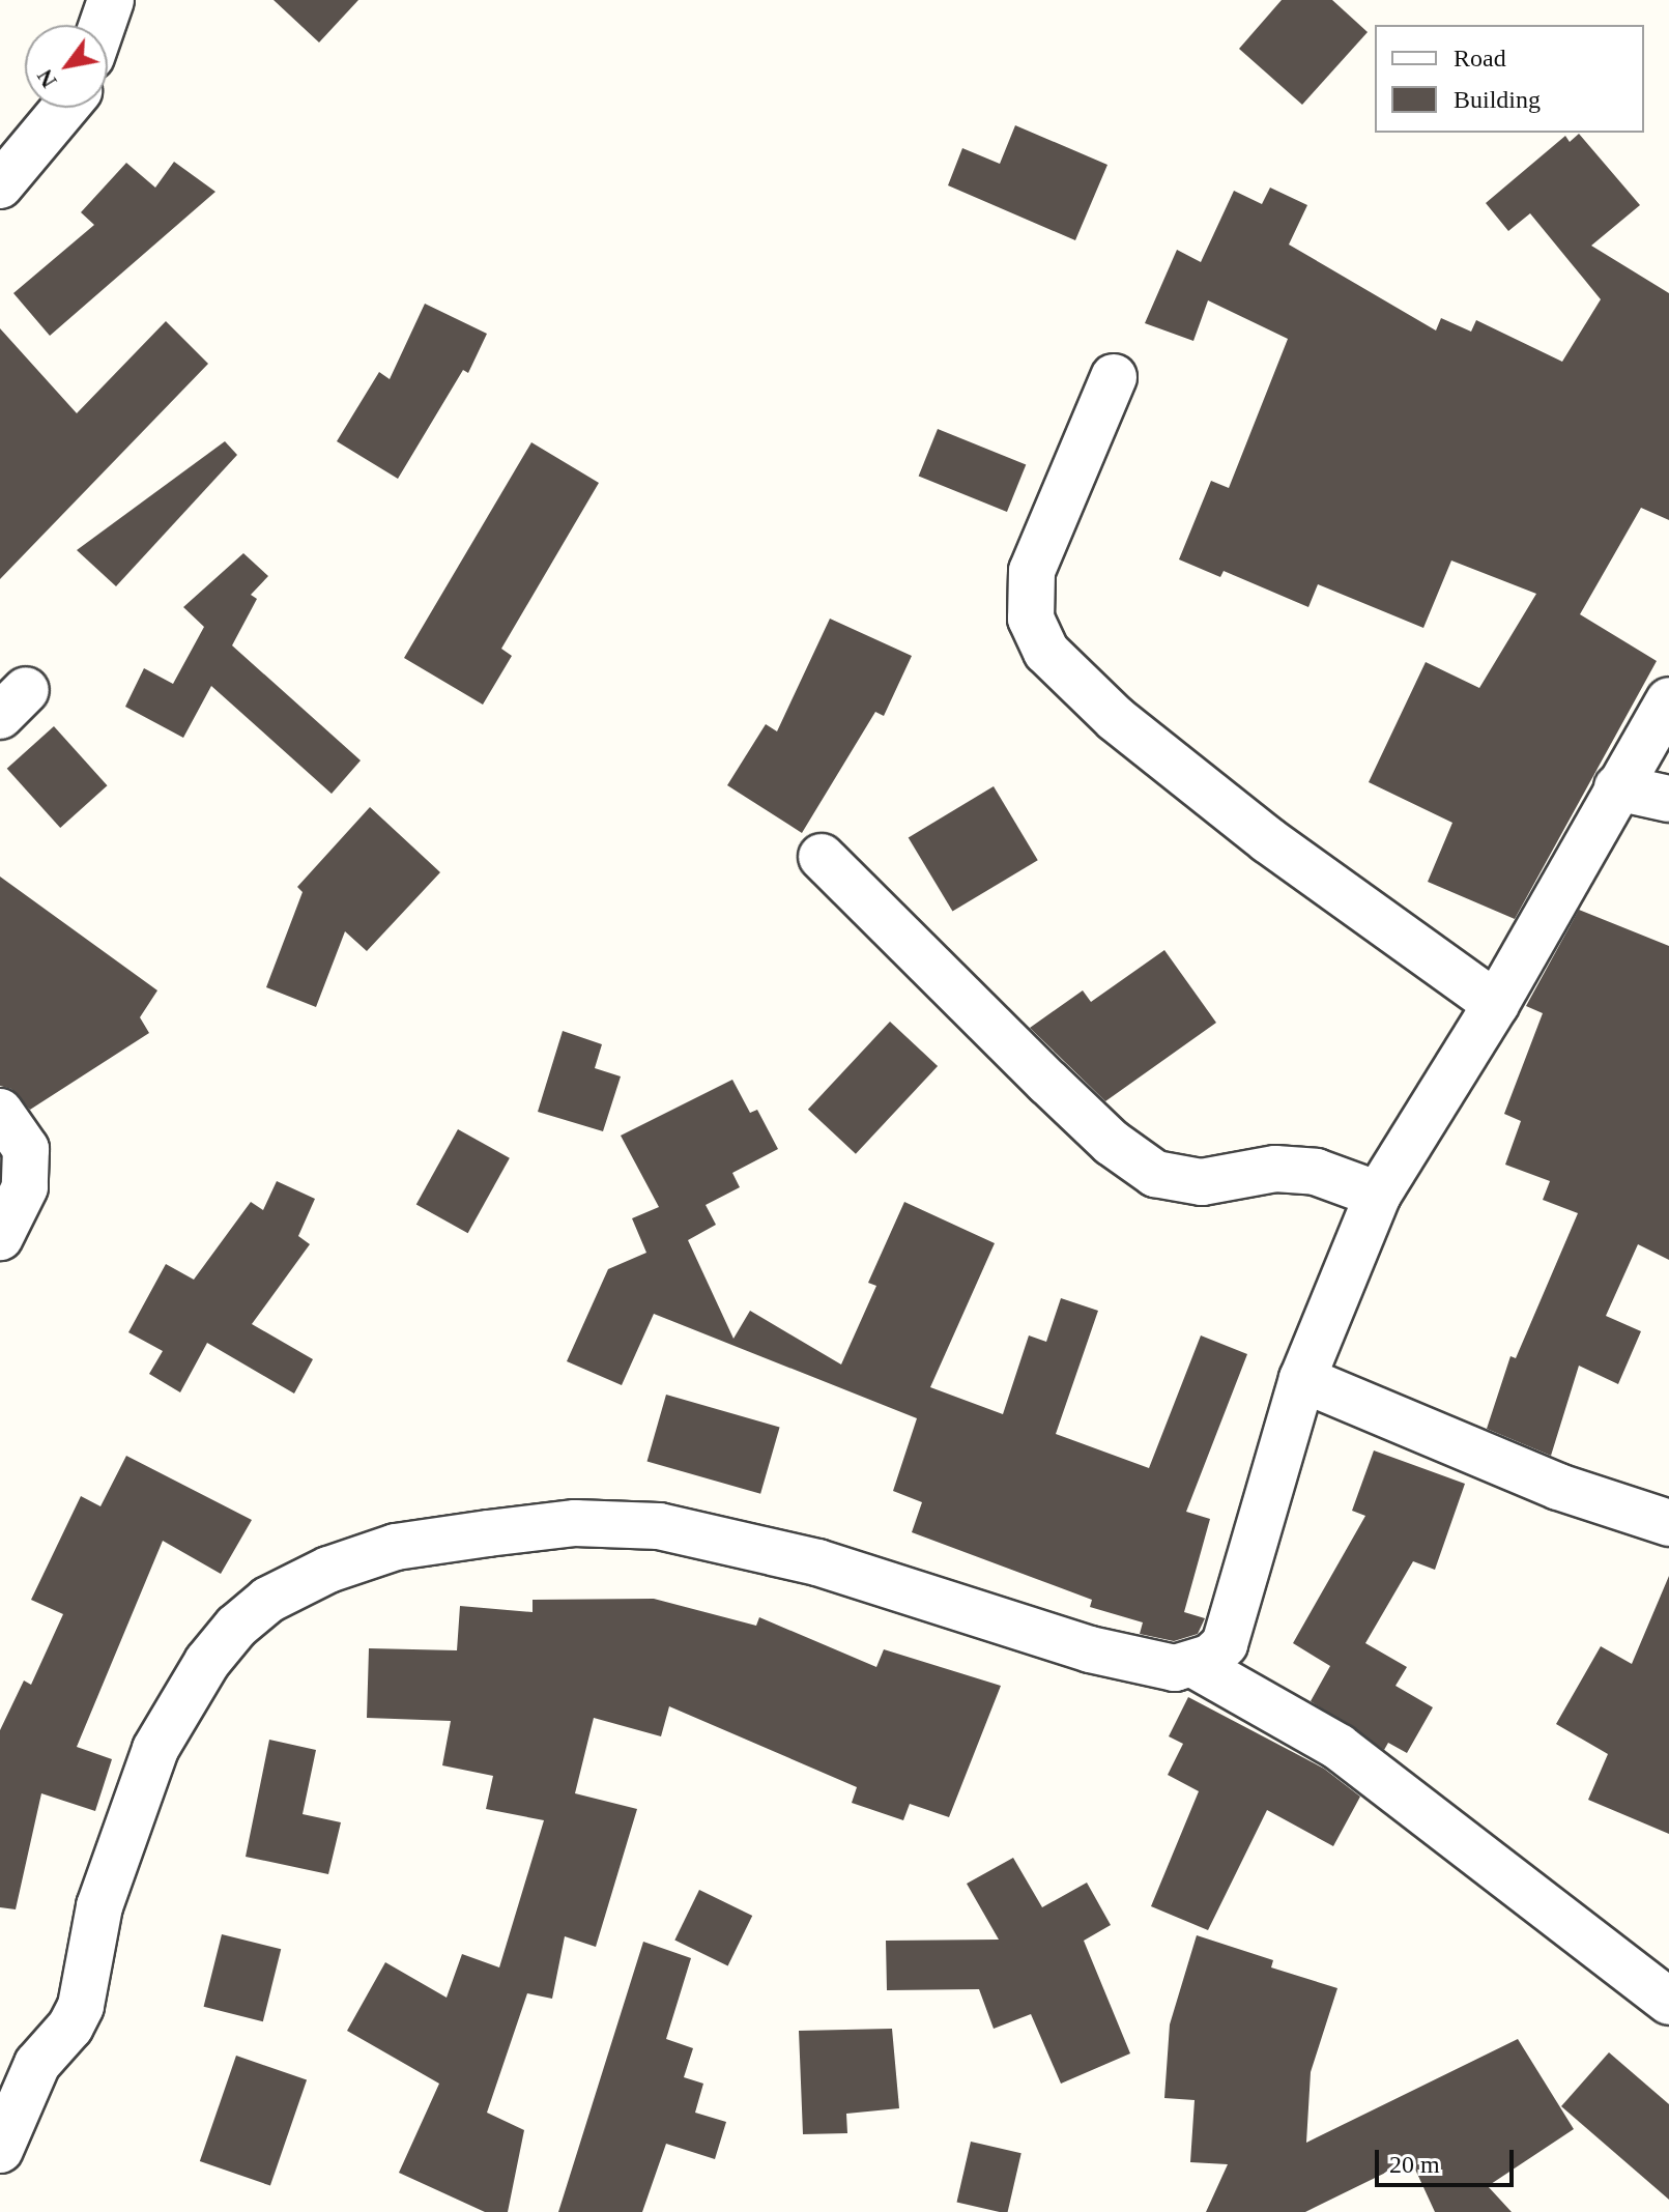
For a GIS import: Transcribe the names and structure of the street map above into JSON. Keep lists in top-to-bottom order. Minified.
{"legend":["Road","Building"],"scale_bar":"20 m","north":"bottom left"}
